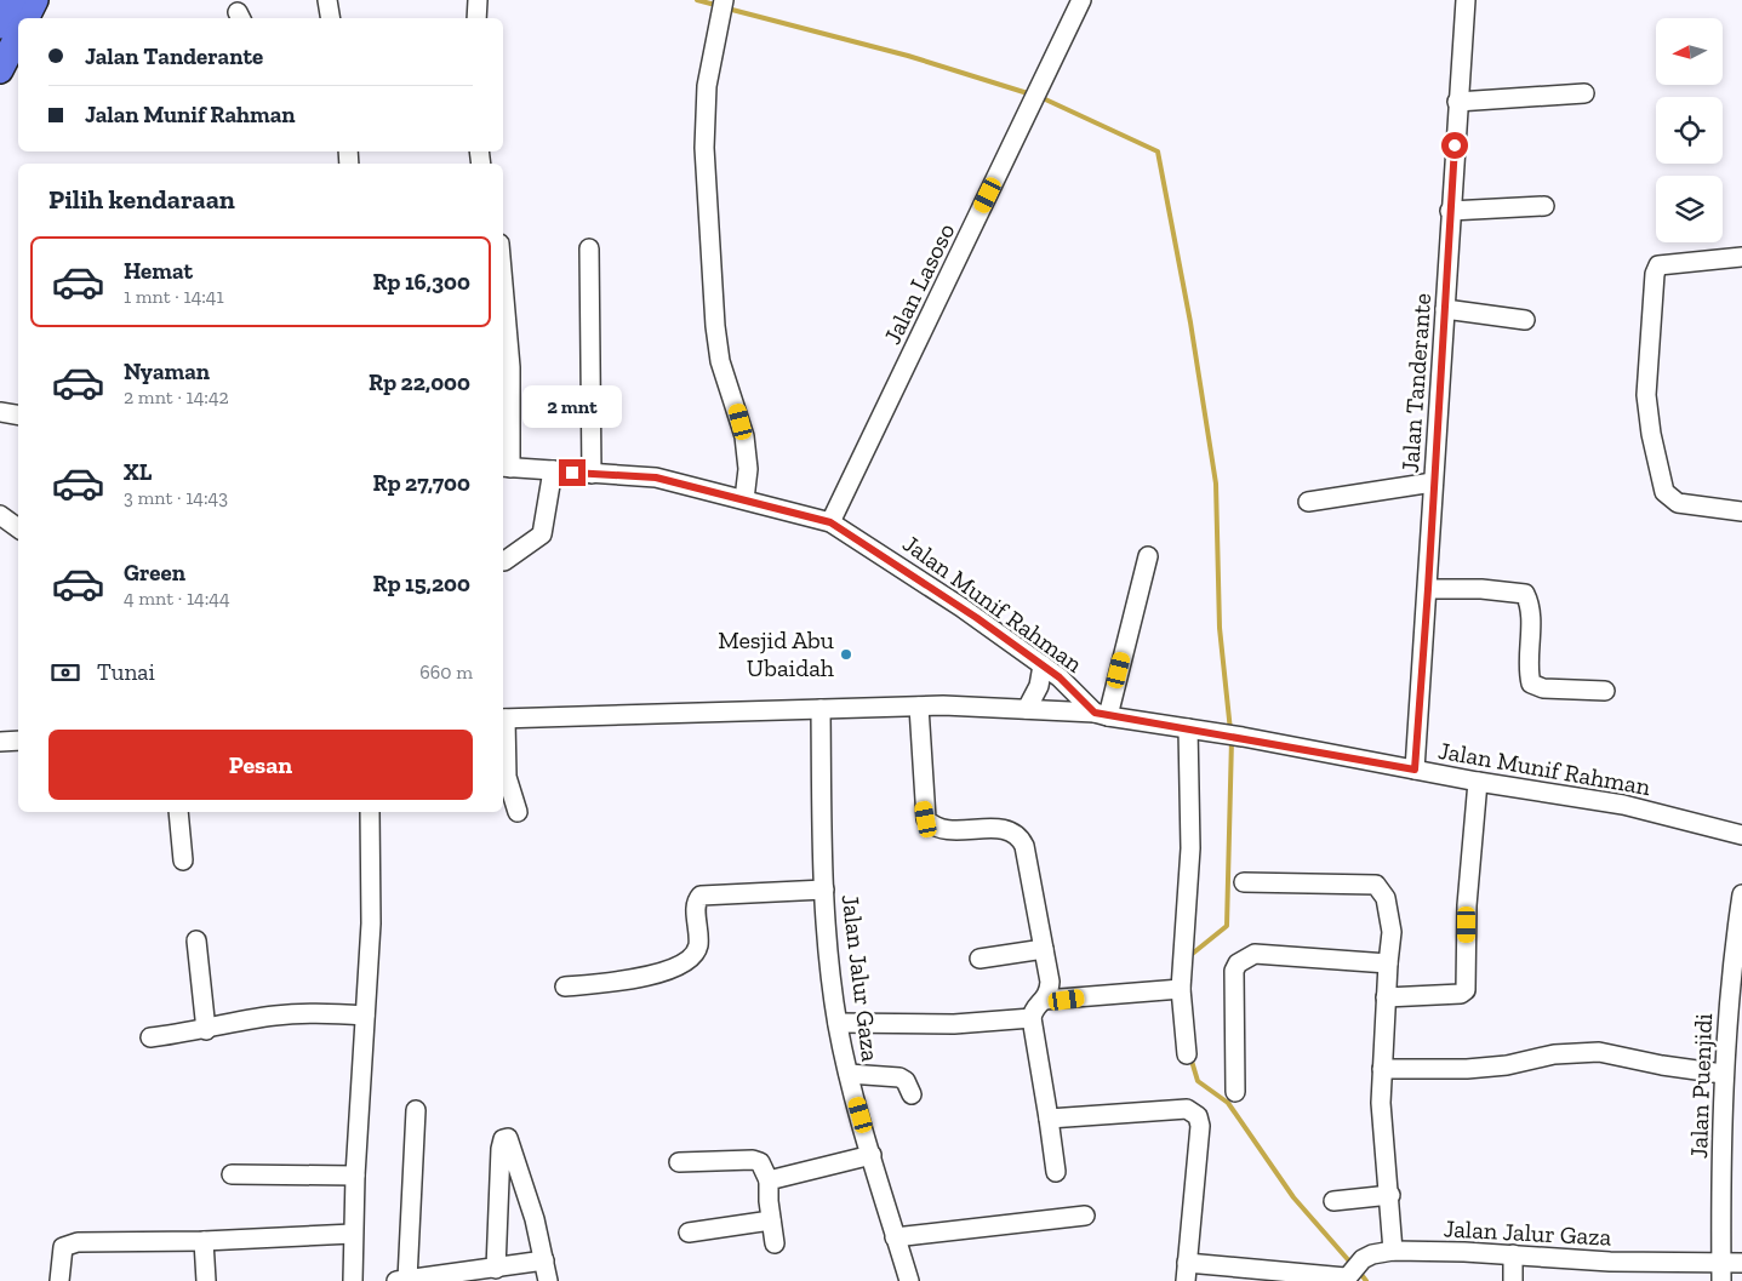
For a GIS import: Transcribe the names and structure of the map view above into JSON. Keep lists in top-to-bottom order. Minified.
{"streets":{"street":["Jalan Lasoso","Jalan Tanderante","Jalan Munif Rahman","Jalan Jalur Gaza","Jalan Puenjidi"]},"crossings":[["Jalan Lasoso","Jalan Munif Rahman"],["Jalan Tanderante","Jalan Munif Rahman"],["Jalan Jalur Gaza","Jalan Puenjidi"]],"places":["Mesjid Abu Ubaidah"],"north":"left","page":{"banner":["Jalan Tanderante","Jalan Munif Rahman"],"heading":"Pilih kendaraan","list":[{"name":"Hemat","note":"1 mnt · 14:41","value":"Rp 16,300"},{"name":"Nyaman","note":"2 mnt · 14:42","value":"Rp 22,000"},{"name":"XL","note":"3 mnt · 14:43","value":"Rp 27,700"},{"name":"Green","note":"4 mnt · 14:44","value":"Rp 15,200"}],"bubble":"2 mnt","pay":["Tunai","660 m"],"buttons":"Pesan"}}
